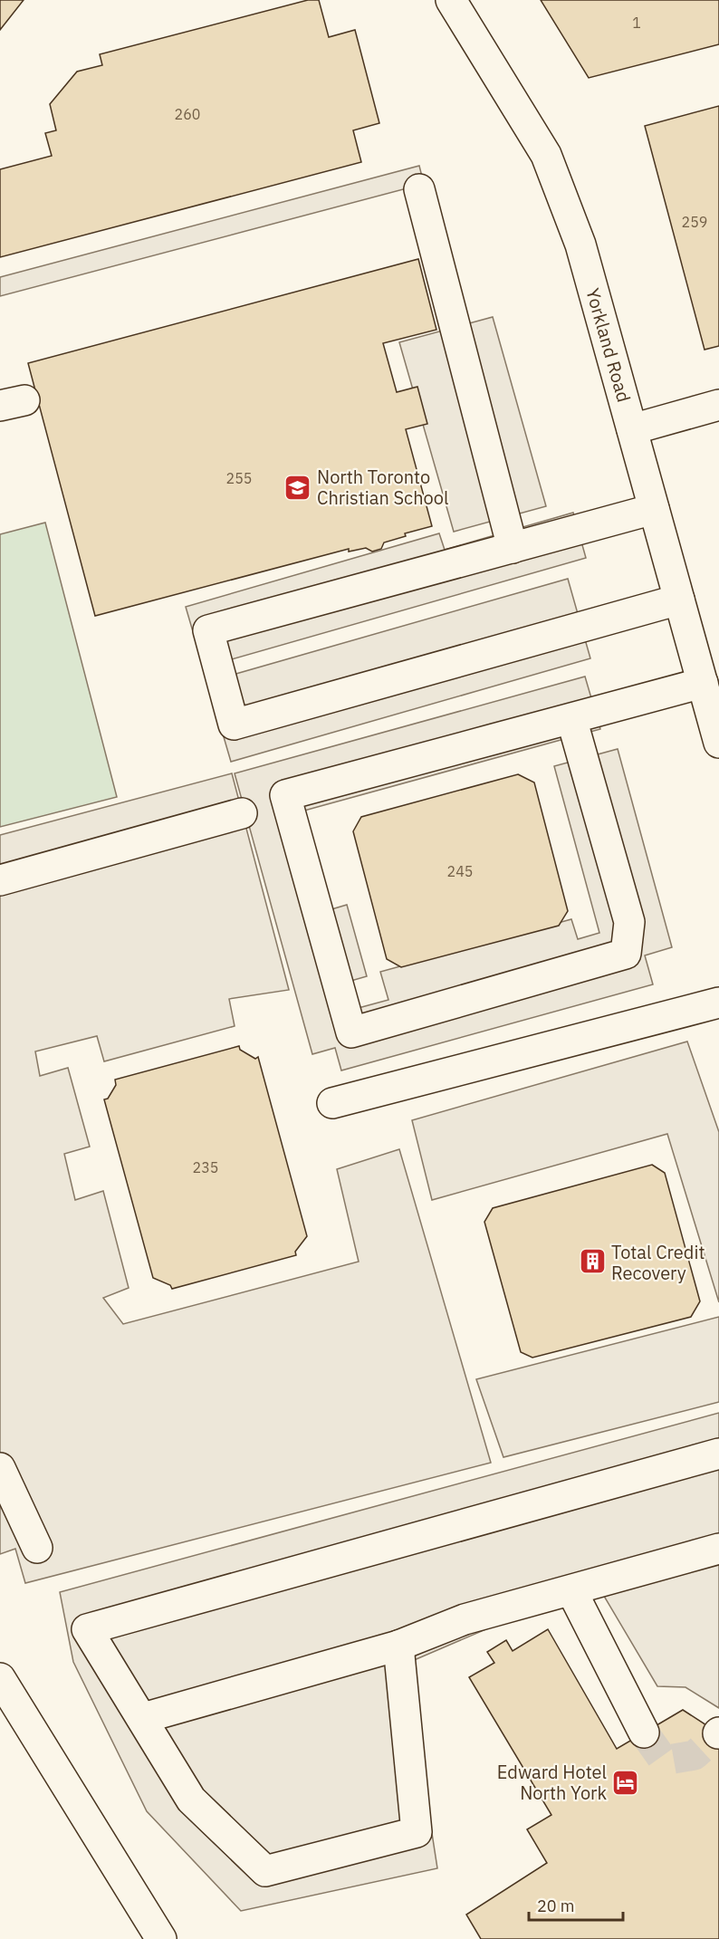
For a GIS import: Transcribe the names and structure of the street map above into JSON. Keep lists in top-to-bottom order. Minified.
{"streets":{"main road":["Yorkland Road"]},"places":{"school or university":["North Toronto Christian School"],"building":["Total Credit Recovery"],"hotel":["Edward Hotel North York"]},"house_numbers":["1","260","259","255","245","235"],"scale_bar":"20 m"}
